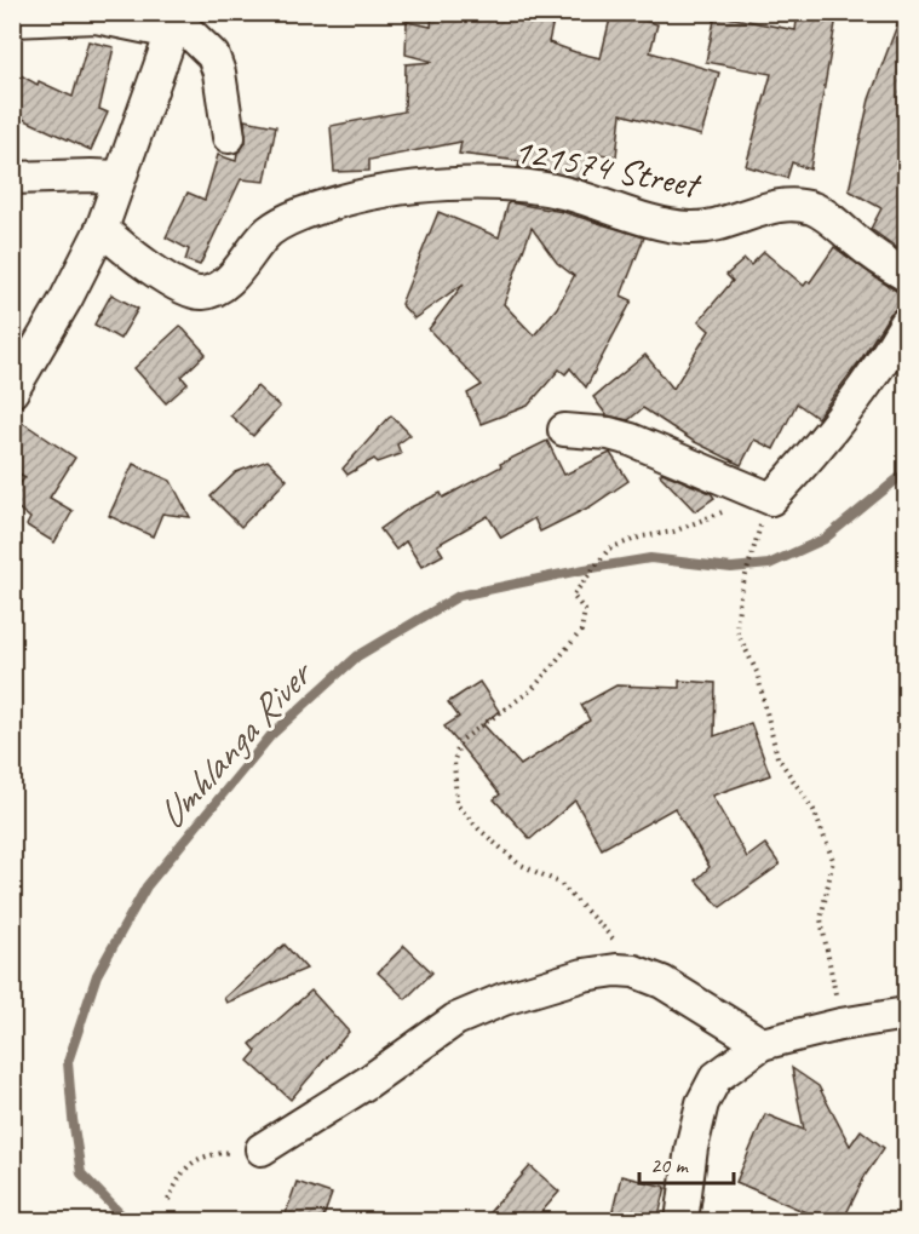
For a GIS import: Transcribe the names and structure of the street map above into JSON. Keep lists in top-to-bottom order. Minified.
{"streets":{"street":["121574 Street"]},"water":["Umhlanga River"],"scale_bar":"20 m"}
